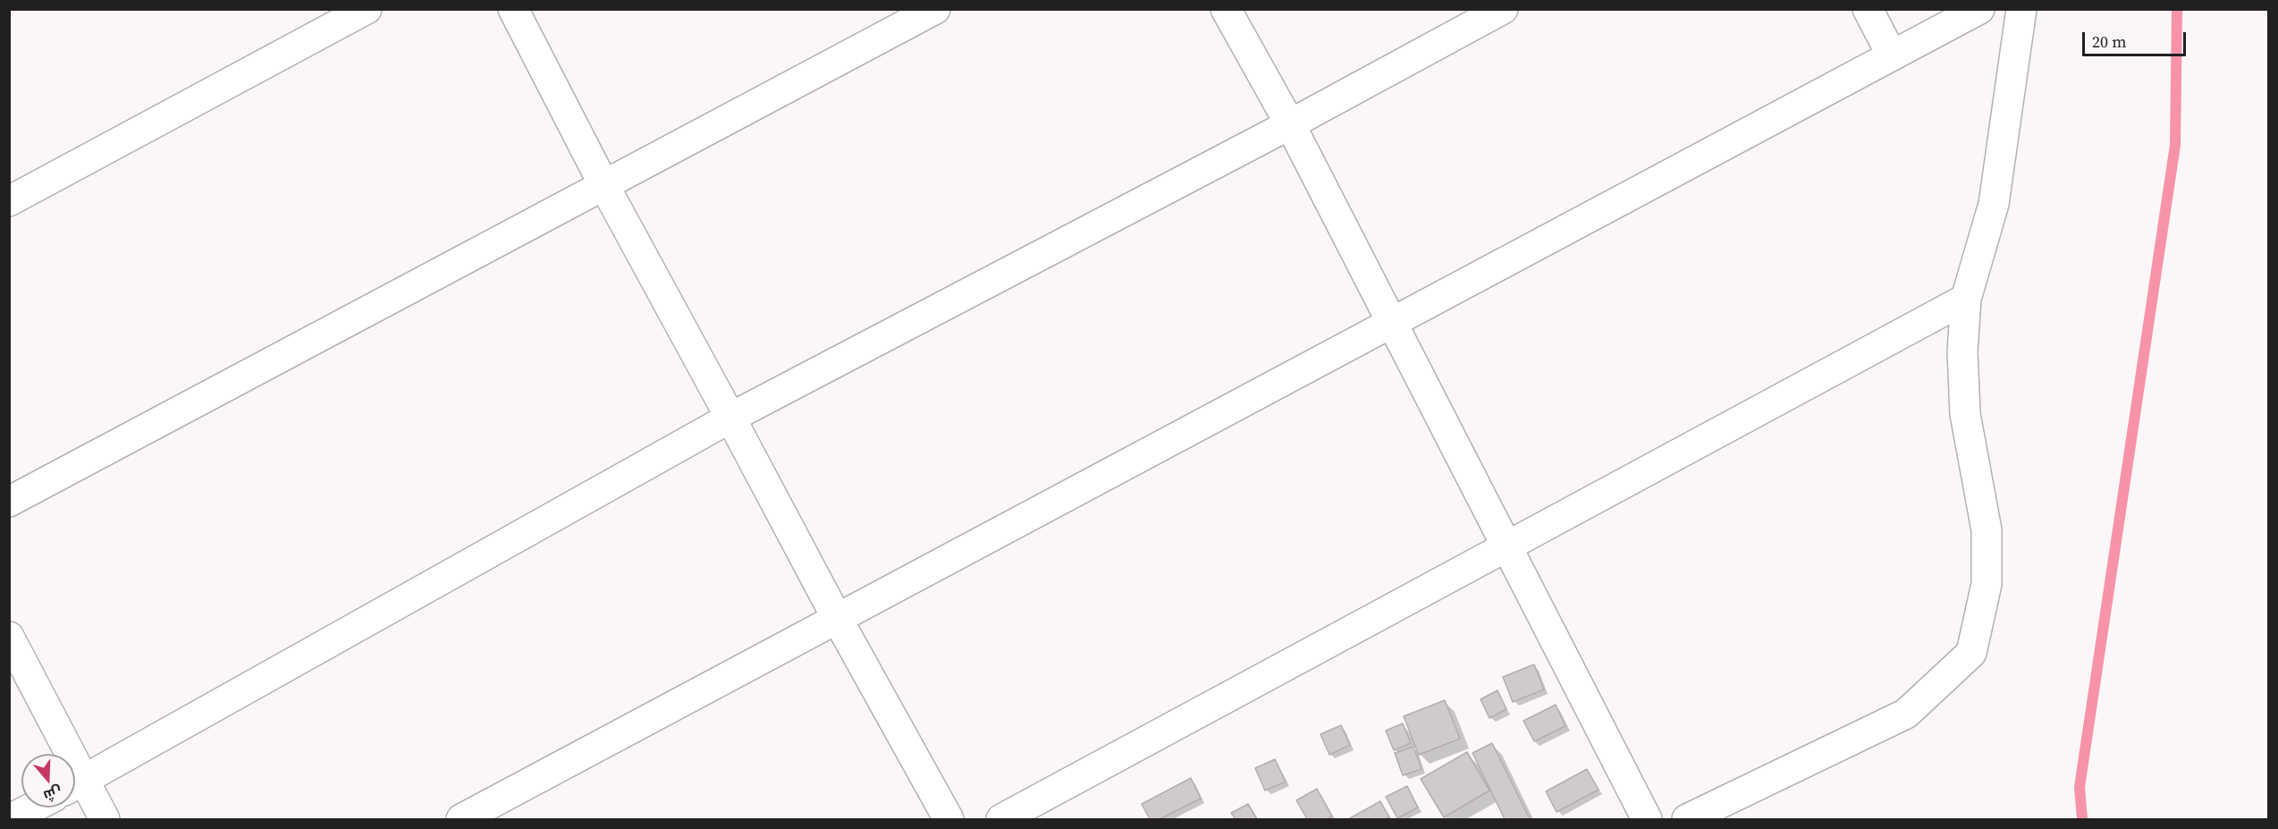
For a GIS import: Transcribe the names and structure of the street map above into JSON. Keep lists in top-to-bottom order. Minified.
{"scale_bar":"20 m","north":"bottom"}
